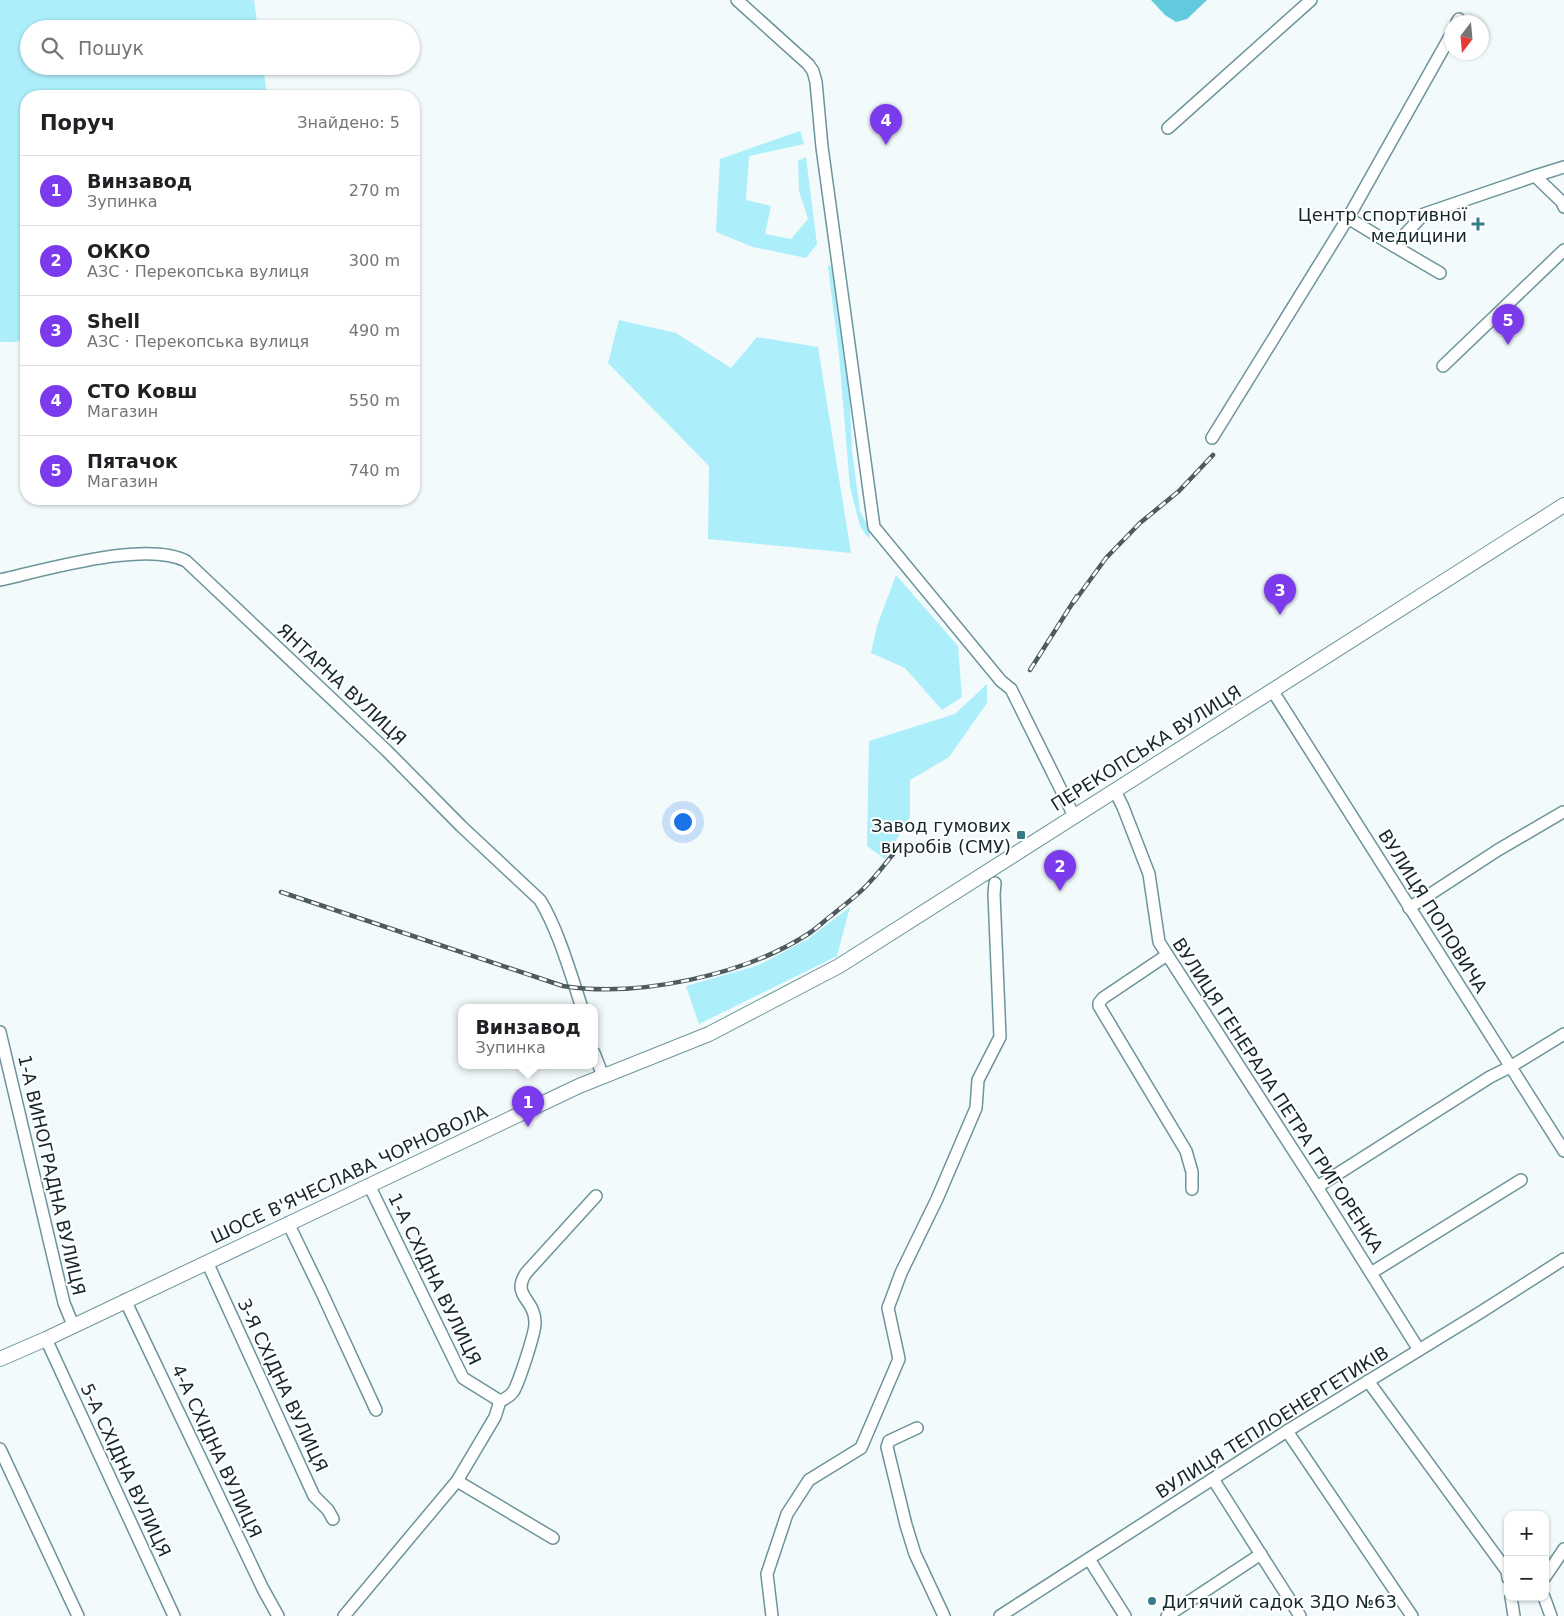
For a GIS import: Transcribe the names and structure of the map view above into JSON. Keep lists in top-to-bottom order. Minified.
{"streets":{"main road":["ПЕРЕКОПСЬКА ВУЛИЦЯ","ШОСЕ В'ЯЧЕСЛАВА ЧОРНОВОЛА"],"street":["ЯНТАРНА ВУЛИЦЯ","ВУЛИЦЯ ПОПОВИЧА","ВУЛИЦЯ ГЕНЕРАЛА ПЕТРА ГРИГОРЕНКА","1-А ВИНОГРАДНА ВУЛИЦЯ","1-А СХІДНА ВУЛИЦЯ","3-Я СХІДНА ВУЛИЦЯ","ВУЛИЦЯ ТЕПЛОЕНЕРГЕТИКІВ","4-А СХІДНА ВУЛИЦЯ","5-А СХІДНА ВУЛИЦЯ"]},"crossings":[["ПЕРЕКОПСЬКА ВУЛИЦЯ","ВУЛИЦЯ ПОПОВИЧА"],["ПЕРЕКОПСЬКА ВУЛИЦЯ","ВУЛИЦЯ ГЕНЕРАЛА ПЕТРА ГРИГОРЕНКА"],["ПЕРЕКОПСЬКА ВУЛИЦЯ","ШОСЕ В'ЯЧЕСЛАВА ЧОРНОВОЛА"],["ВУЛИЦЯ ГЕНЕРАЛА ПЕТРА ГРИГОРЕНКА","ВУЛИЦЯ ТЕПЛОЕНЕРГЕТИКІВ"],["ШОСЕ В'ЯЧЕСЛАВА ЧОРНОВОЛА","1-А ВИНОГРАДНА ВУЛИЦЯ"],["ШОСЕ В'ЯЧЕСЛАВА ЧОРНОВОЛА","1-А СХІДНА ВУЛИЦЯ"],["ШОСЕ В'ЯЧЕСЛАВА ЧОРНОВОЛА","3-Я СХІДНА ВУЛИЦЯ"],["ШОСЕ В'ЯЧЕСЛАВА ЧОРНОВОЛА","4-А СХІДНА ВУЛИЦЯ"],["ШОСЕ В'ЯЧЕСЛАВА ЧОРНОВОЛА","5-А СХІДНА ВУЛИЦЯ"]],"places":{"health":["Центр спортивної медицини"],"transit":["Завод гумових виробів (СМУ)"],"other":["Дитячий садок ЗДО №63"]},"north":"bottom","page":{"search":"Пошук","heading":["Поруч","Знайдено: 5"],"pins":["4","5","3","2","1"],"list":[{"mark":"1","name":"Винзавод","note":"Зупинка","value":"270 m"},{"mark":"2","name":"ОККО","note":"АЗС · Перекопська вулиця","value":"300 m"},{"mark":"3","name":"Shell","note":"АЗС · Перекопська вулиця","value":"490 m"},{"mark":"4","name":"СТО Ковш","note":"Магазин","value":"550 m"},{"mark":"5","name":"Пятачок","note":"Магазин","value":"740 m"}],"popup":["Винзавод","Зупинка"],"map_buttons":["+","−"]}}
